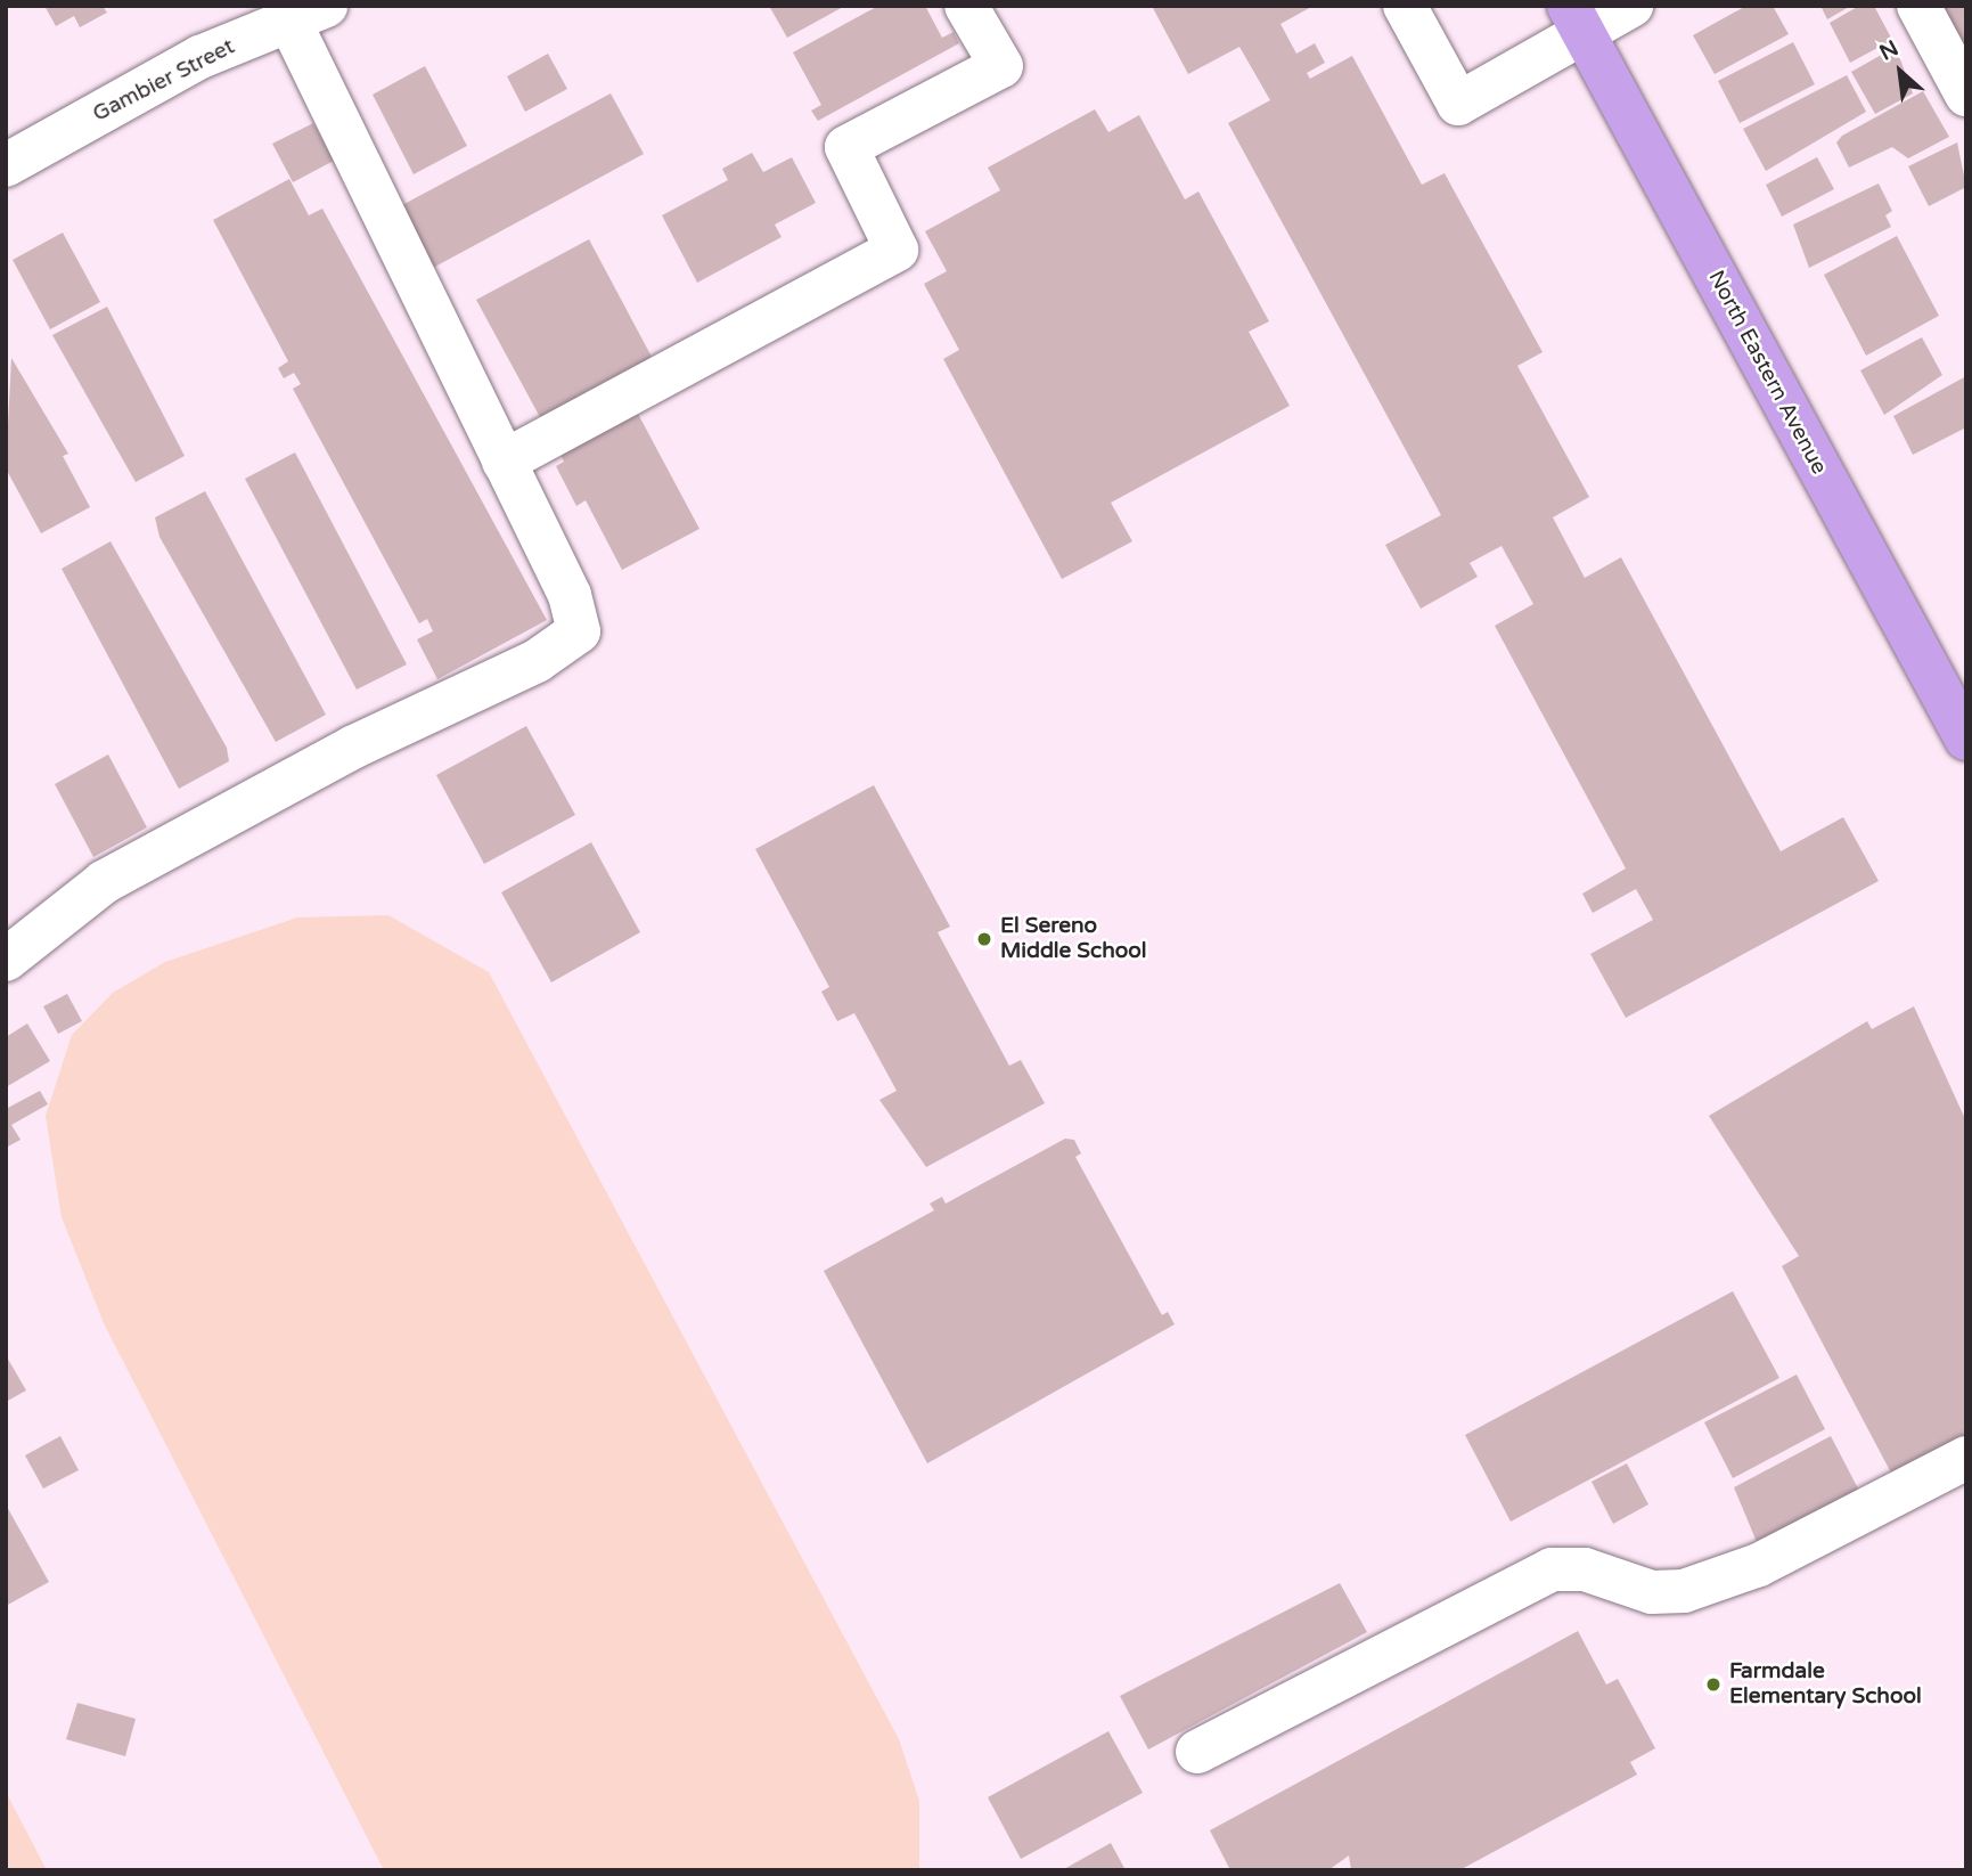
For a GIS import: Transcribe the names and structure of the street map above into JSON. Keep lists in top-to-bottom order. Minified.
{"streets":{"main road":["North Eastern Avenue"],"street":["Gambier Street"]},"places":["El Sereno Middle School","Farmdale Elementary School"],"north":"top left"}
